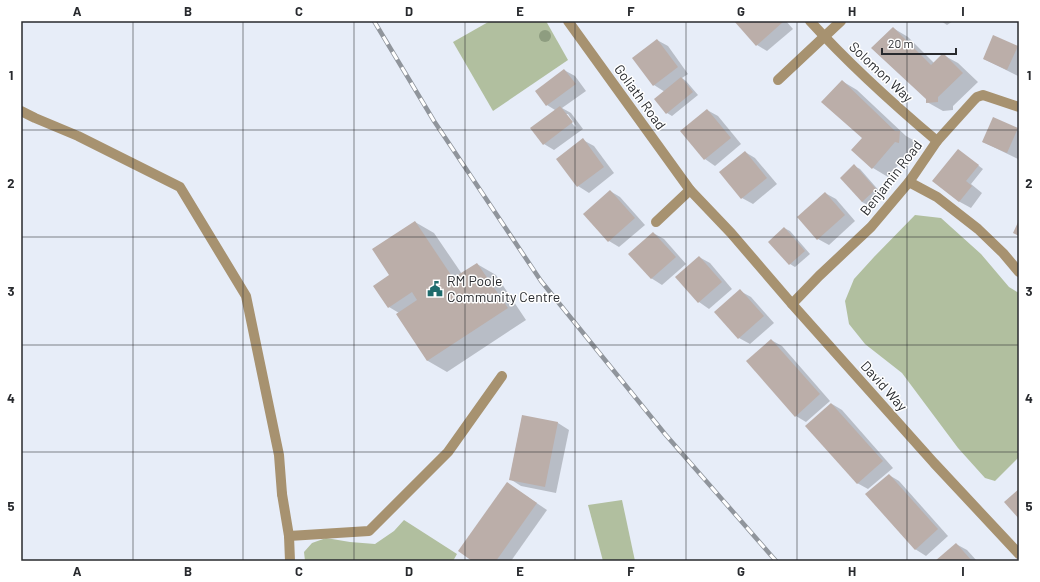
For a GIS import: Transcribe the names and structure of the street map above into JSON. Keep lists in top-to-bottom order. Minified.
{"streets":{"street":["Solomon Way","Goliath Road","Benjamin Road","David Way"]},"crossings":[["Solomon Way","Benjamin Road"],["Goliath Road","David Way"],["Benjamin Road","David Way"]],"places":{"public building":["RM Poole Community Centre"]},"scale_bar":"20 m","grid":{"columns":["A","B","C","D","E","F","G","H","I"],"rows":["1","2","3","4","5"]}}
